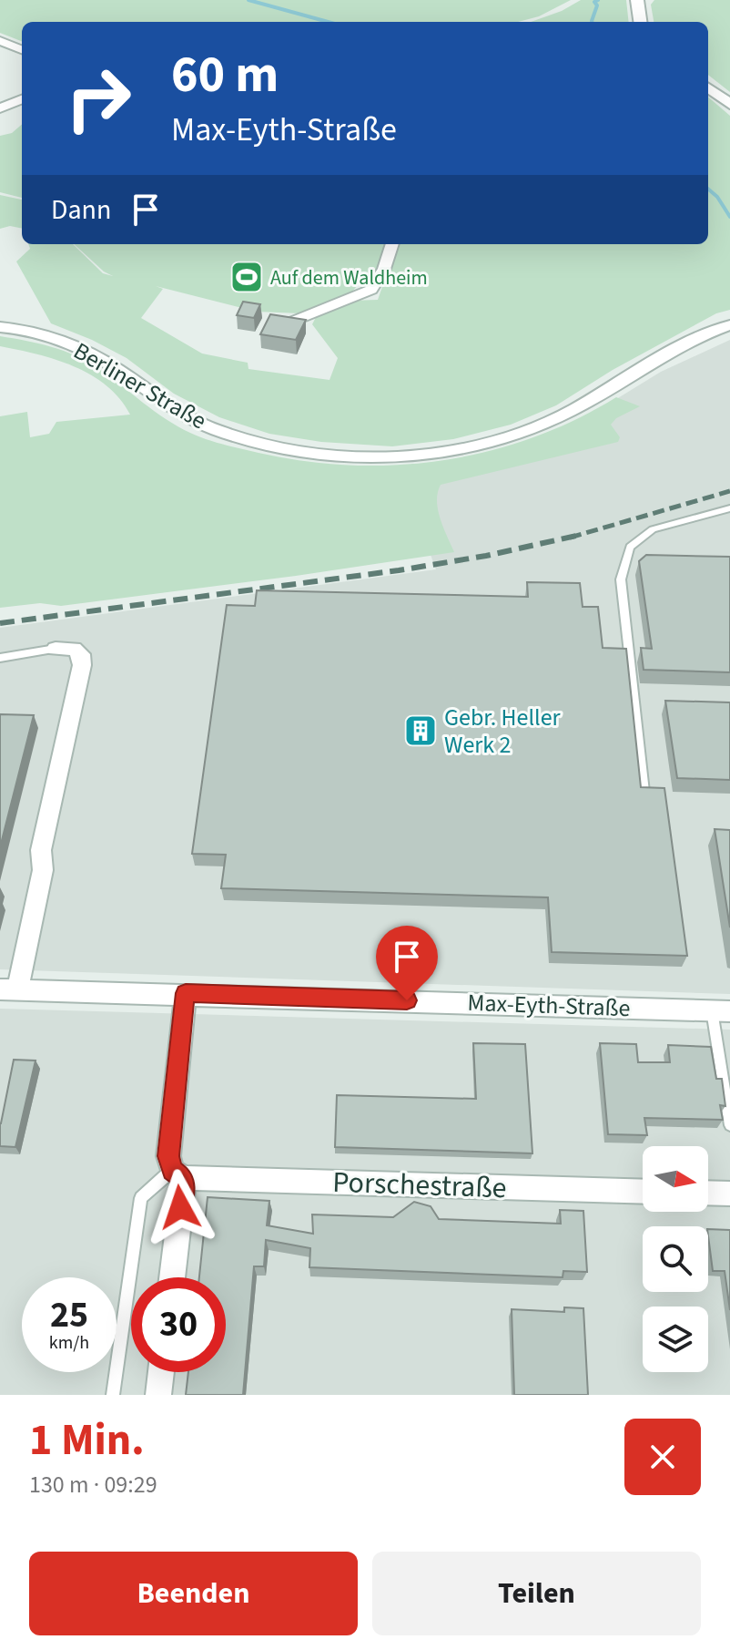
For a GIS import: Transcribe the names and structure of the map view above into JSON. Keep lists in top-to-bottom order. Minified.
{"streets":{"street":["Berliner Straße","Max-Eyth-Straße","Porschestraße"]},"places":{"sports":["Auf dem Waldheim"],"building":["Gebr. Heller Werk 2"]},"north":"right","page":{"turn":["60 m","Max-Eyth-Straße"],"then":"Dann","speed":"25 km/h","limit":"30","heading":["1 Min.","130 m · 09:29"],"buttons":["Beenden","Teilen"]}}
